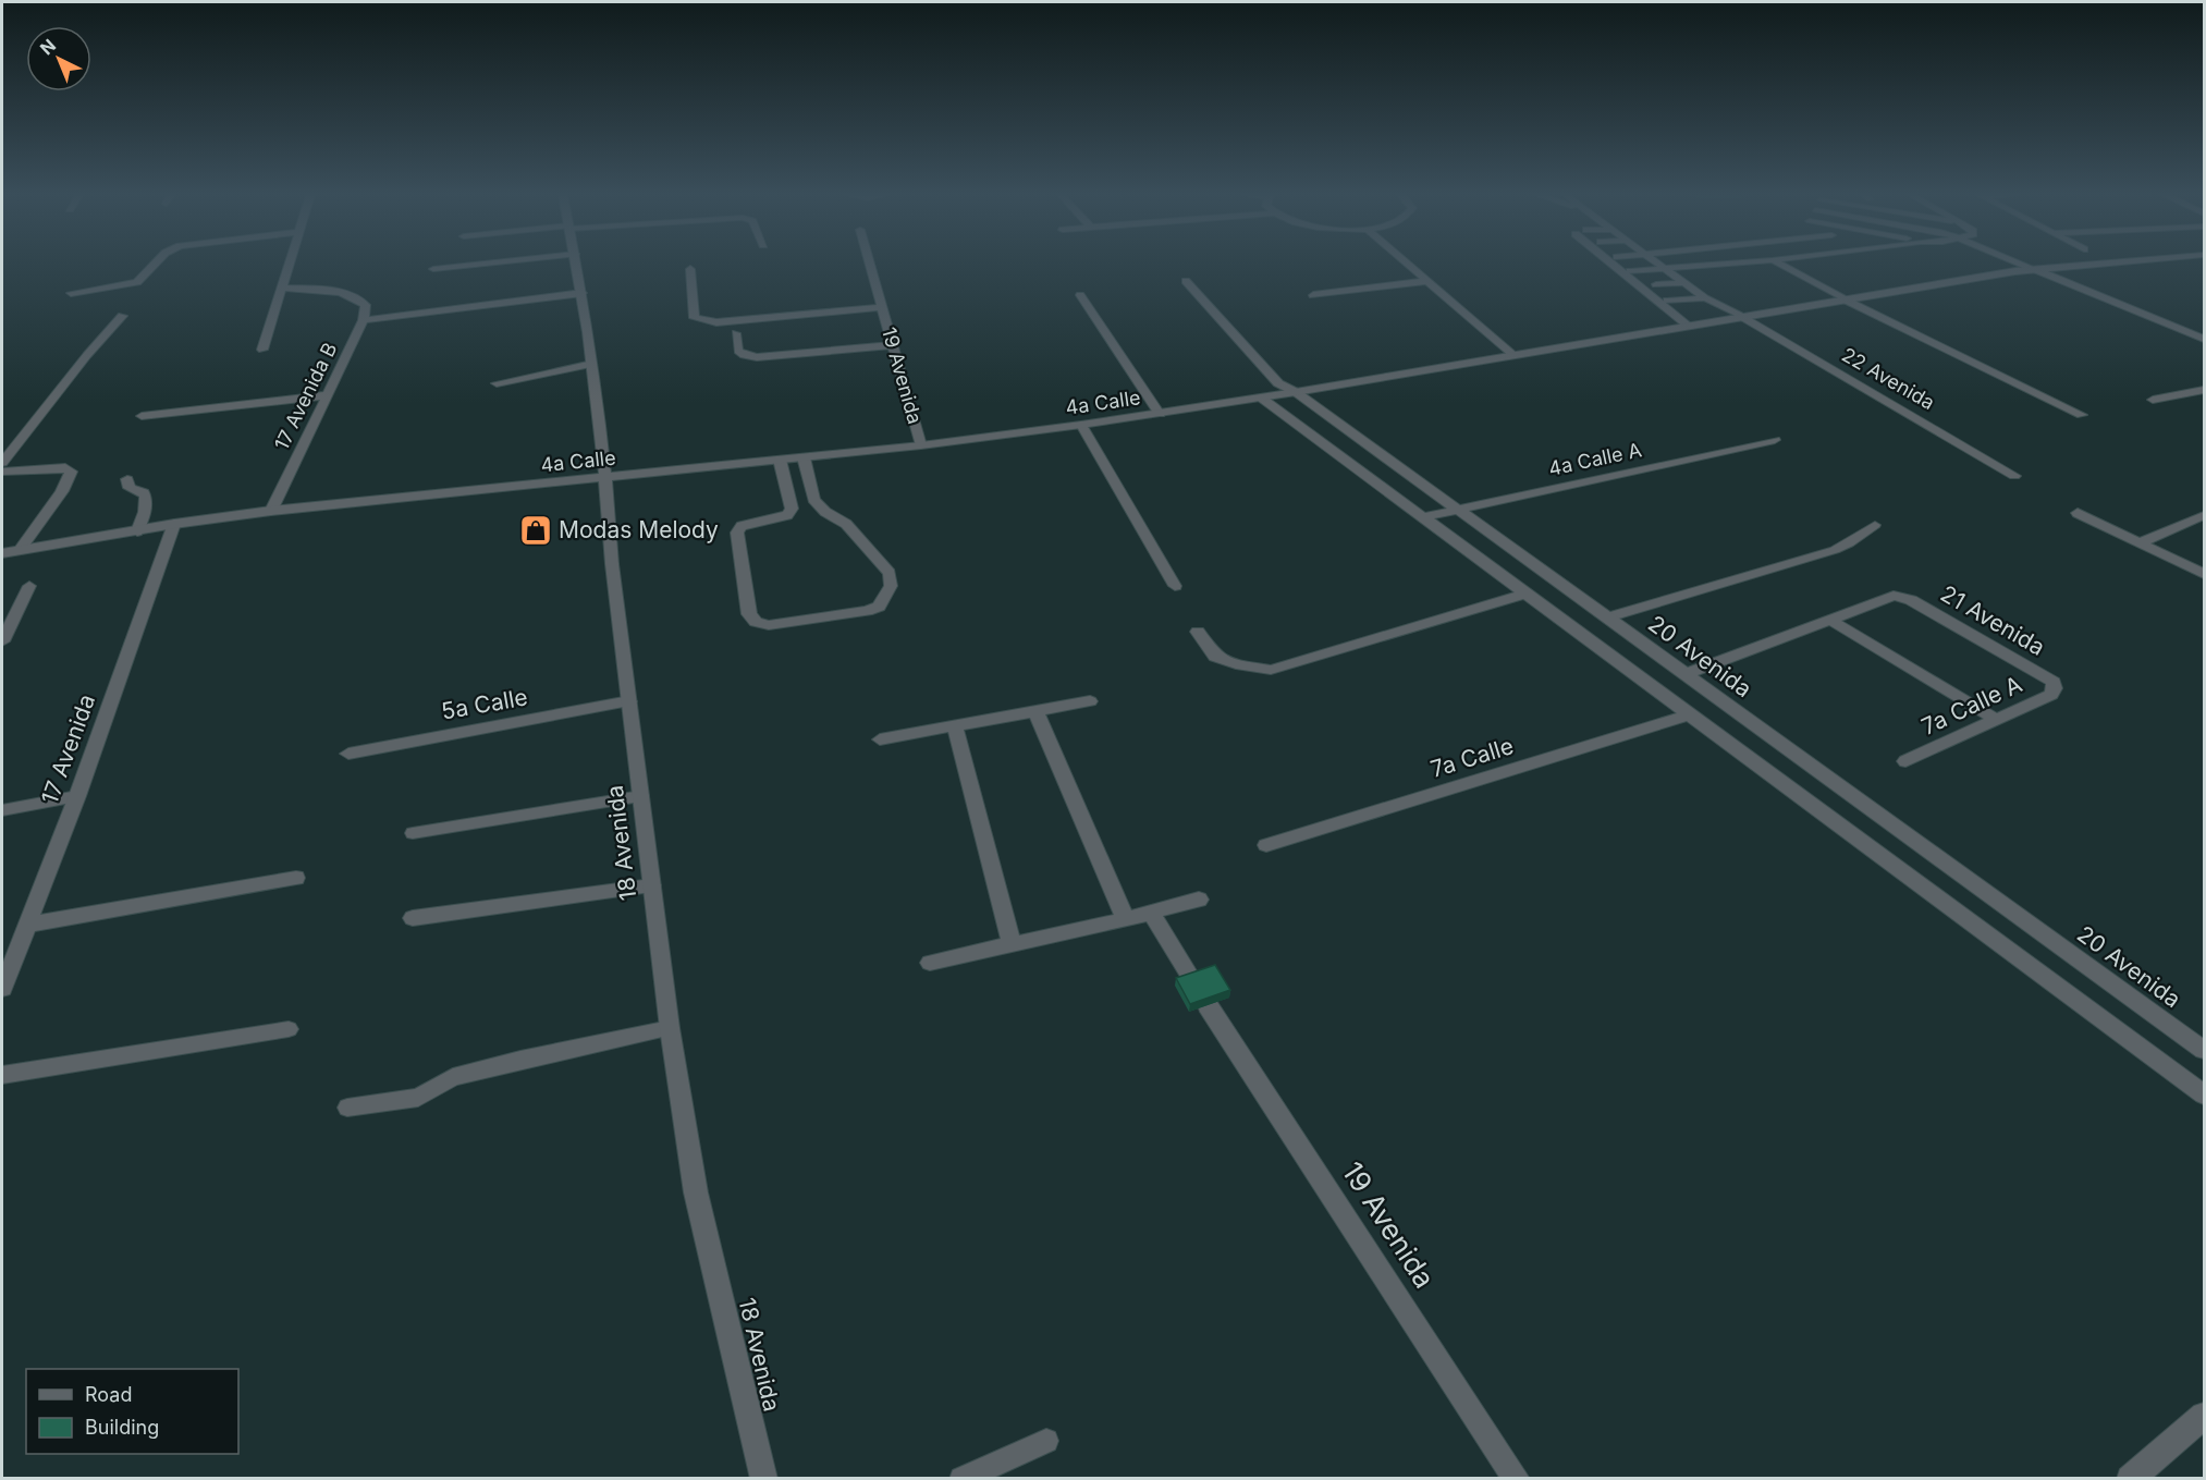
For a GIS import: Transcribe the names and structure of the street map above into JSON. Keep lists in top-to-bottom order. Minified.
{"streets":{"street":["19 Avenida","22 Avenida","17 Avenida B","4a Calle","4a Calle A","21 Avenida","20 Avenida","5a Calle","7a Calle A","17 Avenida","7a Calle","18 Avenida"]},"crossings":[["19 Avenida","4a Calle"],["22 Avenida","4a Calle"],["17 Avenida B","4a Calle"],["4a Calle","20 Avenida"],["4a Calle","17 Avenida"],["4a Calle","18 Avenida"],["4a Calle A","20 Avenida"],["21 Avenida","7a Calle A"],["5a Calle","18 Avenida"]],"places":{"shop":["Modas Melody"]},"legend":["Road","Building"],"north":"top left"}
